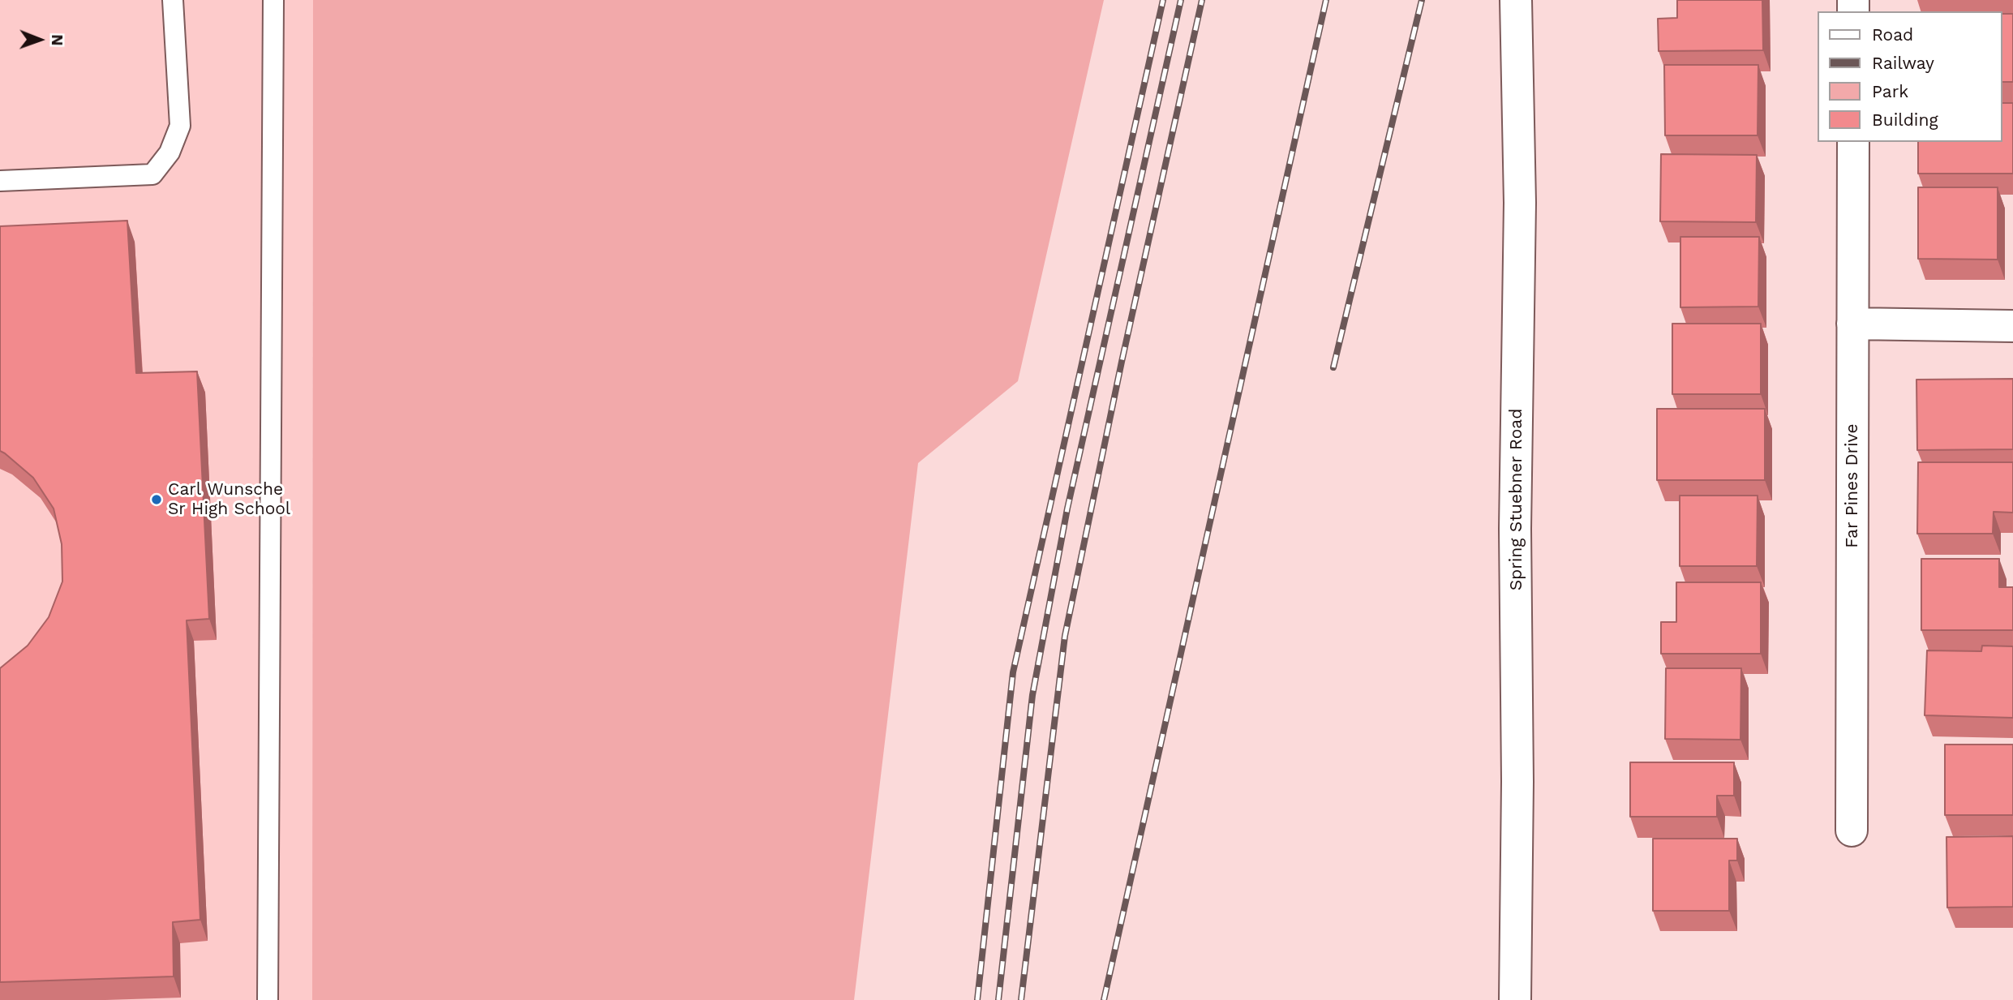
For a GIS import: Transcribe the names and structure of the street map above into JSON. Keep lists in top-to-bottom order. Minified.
{"streets":{"main road":["Far Pines Drive","Spring Stuebner Road"]},"places":["Carl Wunsche Sr High School"],"legend":["Road","Railway","Park","Building"],"north":"right"}
